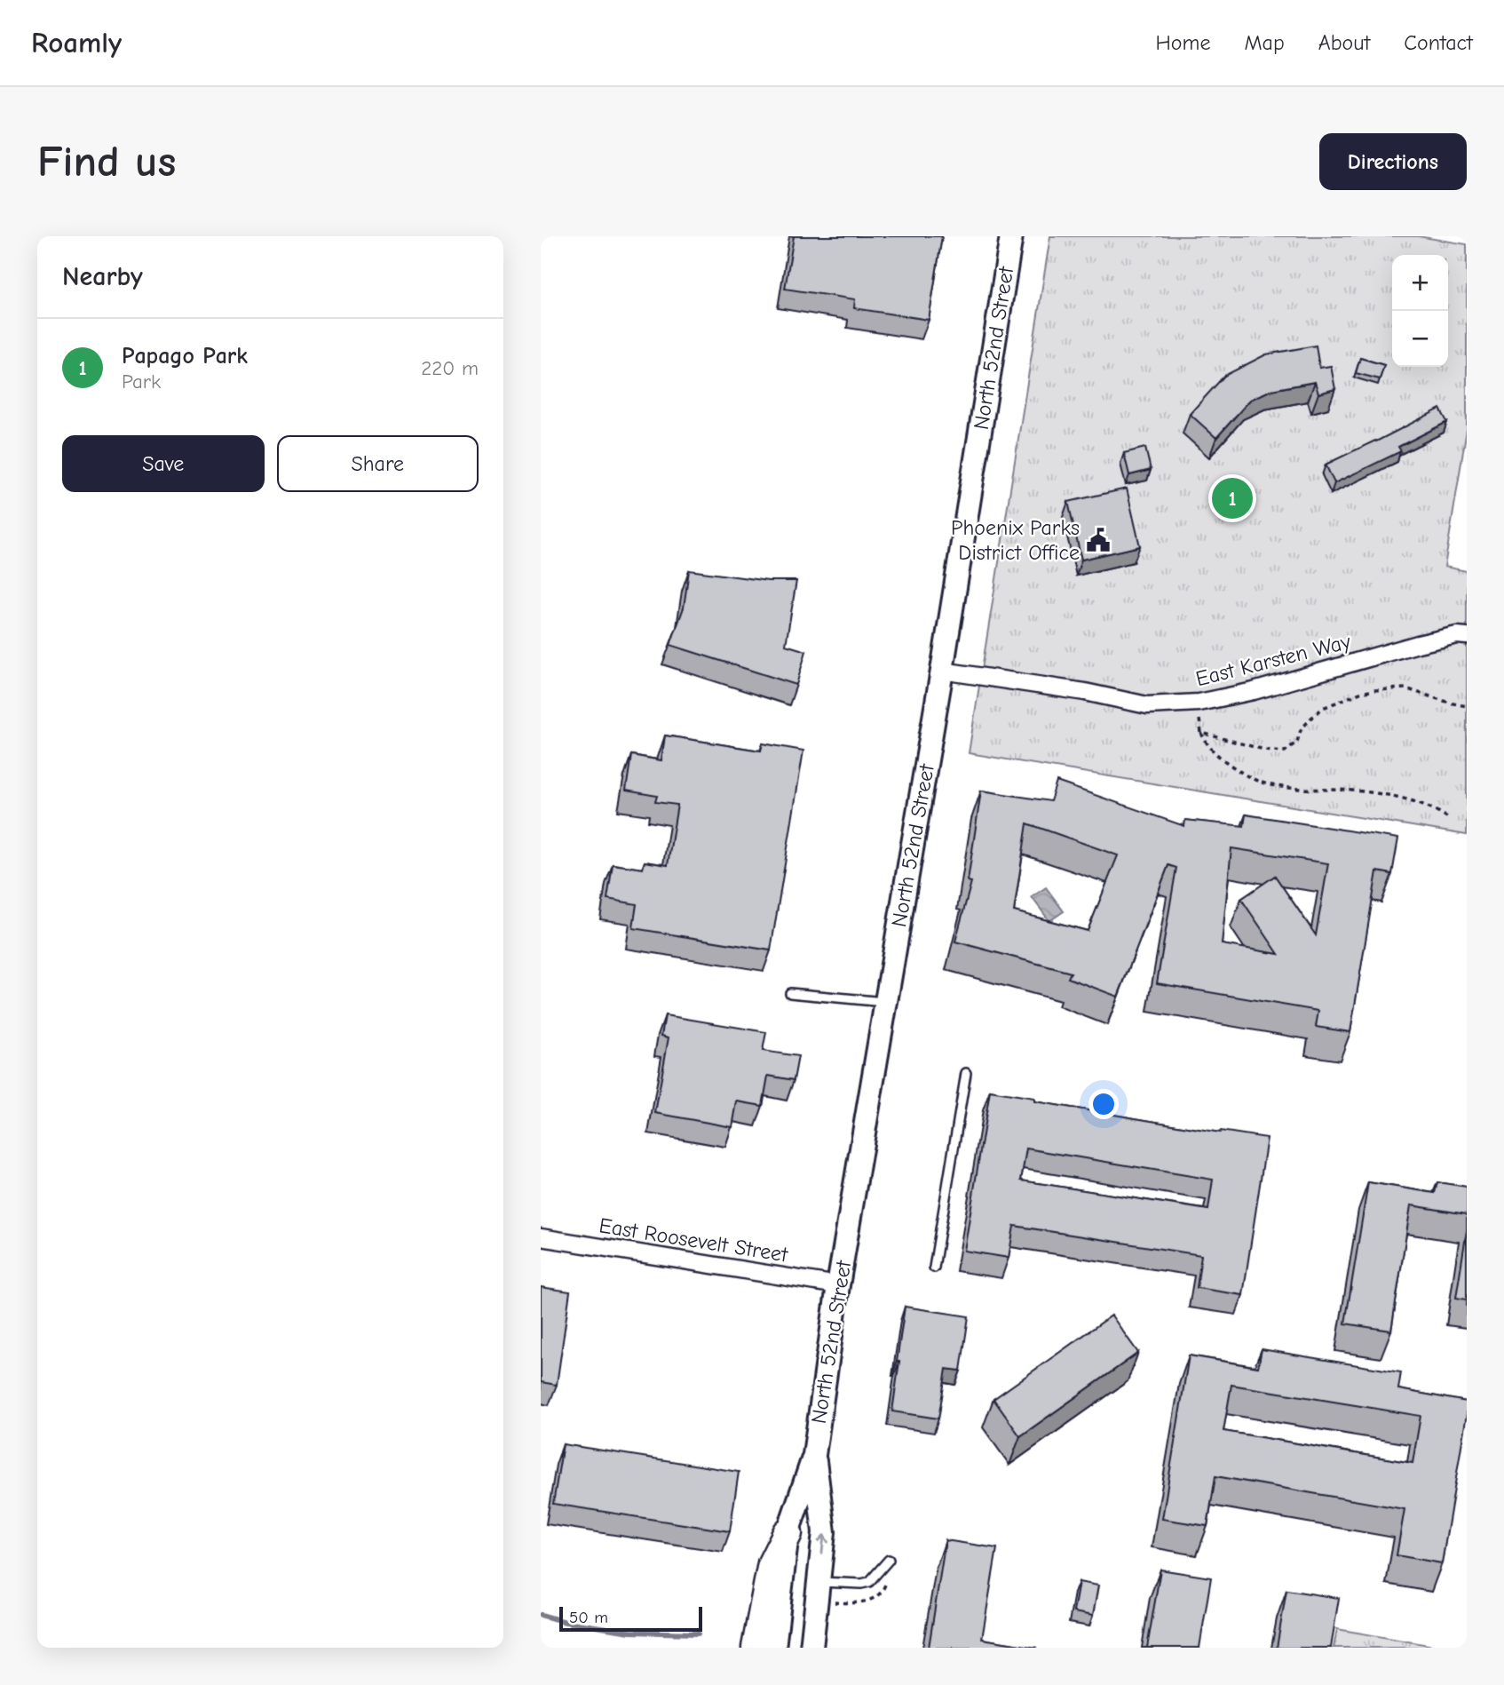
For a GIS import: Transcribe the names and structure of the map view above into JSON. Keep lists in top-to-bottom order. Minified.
{"streets":{"main road":["North 52nd Street"],"street":["East Karsten Way","East Roosevelt Street"]},"crossings":[["North 52nd Street","East Karsten Way"],["North 52nd Street","East Roosevelt Street"]],"places":{"public building":["Phoenix Parks District Office"]},"scale_bar":"50 m","page":{"header":"Roamly","nav":["Home","Map","About","Contact"],"buttons":["Directions",["Save","Share"]],"title":"Find us","heading":"Nearby","map_buttons":["+","−"],"list":[{"mark":"1","name":"Papago Park","note":"Park","value":"220 m"}],"pins":"1","scale":"50 m"}}
